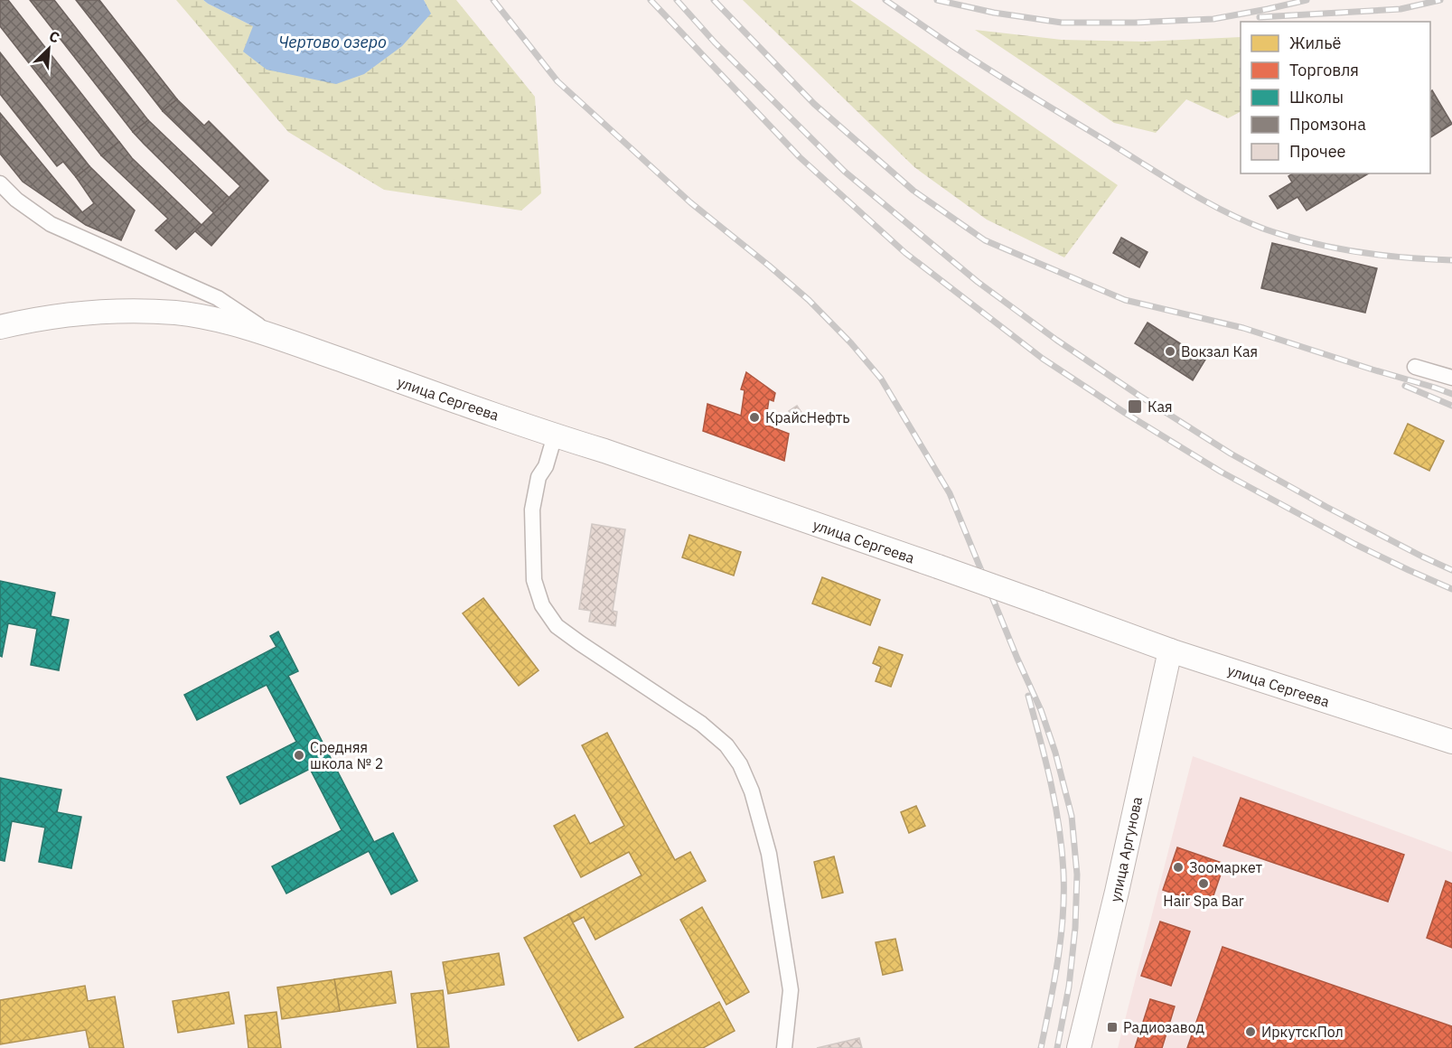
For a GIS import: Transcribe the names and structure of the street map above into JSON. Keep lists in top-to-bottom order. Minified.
{"streets":{"main road":["улица Сергеева","улица Аргунова"]},"crossings":[["улица Сергеева","улица Аргунова"]],"water":["Чертово озеро"],"places":{"other":["Вокзал Кая","КрайсНефть","Средняя школа № 2","Зоомаркет","Hair Spa Bar","ИркутскПол"],"transit":["Кая","Радиозавод"]},"legend":["Жильё","Торговля","Школы","Промзона","Прочее"],"north":"top right"}
